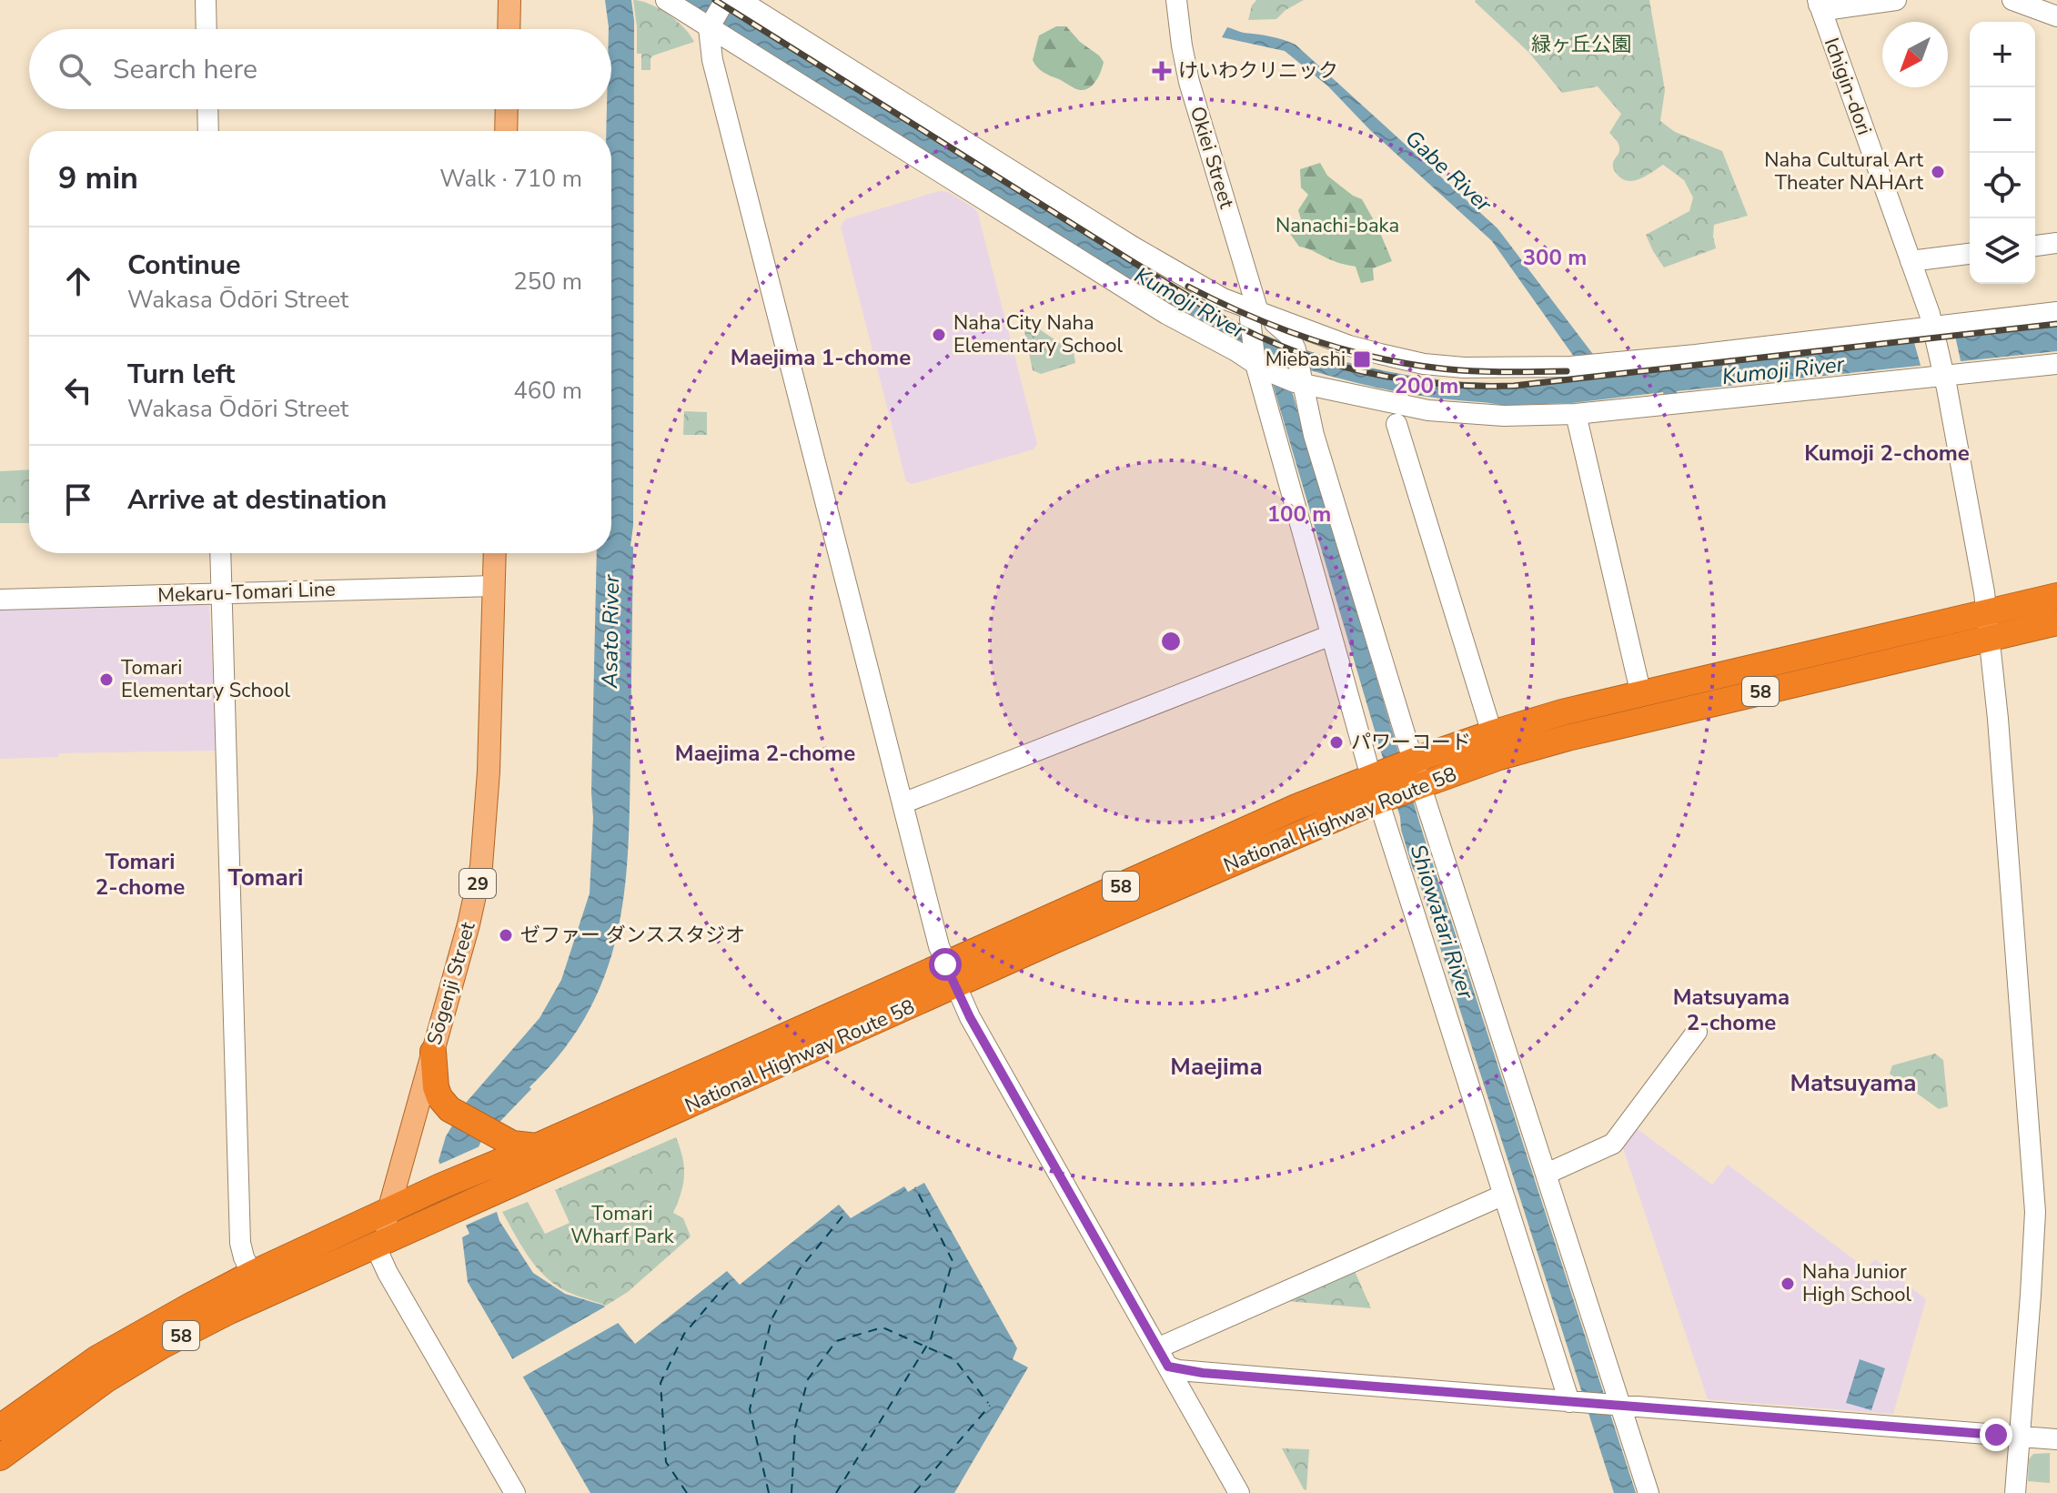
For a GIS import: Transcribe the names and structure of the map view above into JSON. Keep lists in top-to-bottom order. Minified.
{"streets":{"highway":["58","National Highway Route 58"],"main road":["29","Sōgenji Street"],"street":["Ichigin-dori","Okiei Street","Mekaru-Tomari Line"]},"crossings":[["Ichigin-dori","National Highway Route 58"],["Okiei Street","National Highway Route 58"],["Mekaru-Tomari Line","Sōgenji Street"],["National Highway Route 58","Sōgenji Street"]],"districts":["Maejima 1-chome","Kumoji 2-chome","Maejima 2-chome","Tomari 2-chome","Tomari","Matsuyama 2-chome","Maejima","Matsuyama"],"water":["Gabe River","Kumoji River","Asato River","Shiowatari River"],"parks":["緑ヶ丘公園","Nanachi-baka","Tomari Wharf Park"],"places":{"health":["けいわクリニック"],"other":["Naha Cultural Art Theater NAHArt","Naha City Naha Elementary School","Tomari Elementary School","パワーコード","ゼファー ダンススタジオ","Naha Junior High School"],"transit":["Miebashi"]},"north":"bottom left","page":{"map_buttons":["+","−"],"search":"Search here","heading":["9 min","Walk · 710 m"],"list":[["Continue","Wakasa Ōdōri Street","250 m"],["Turn left","Wakasa Ōdōri Street","460 m"],"Arrive at destination"]},"rings":["300 m","200 m","100 m"]}
